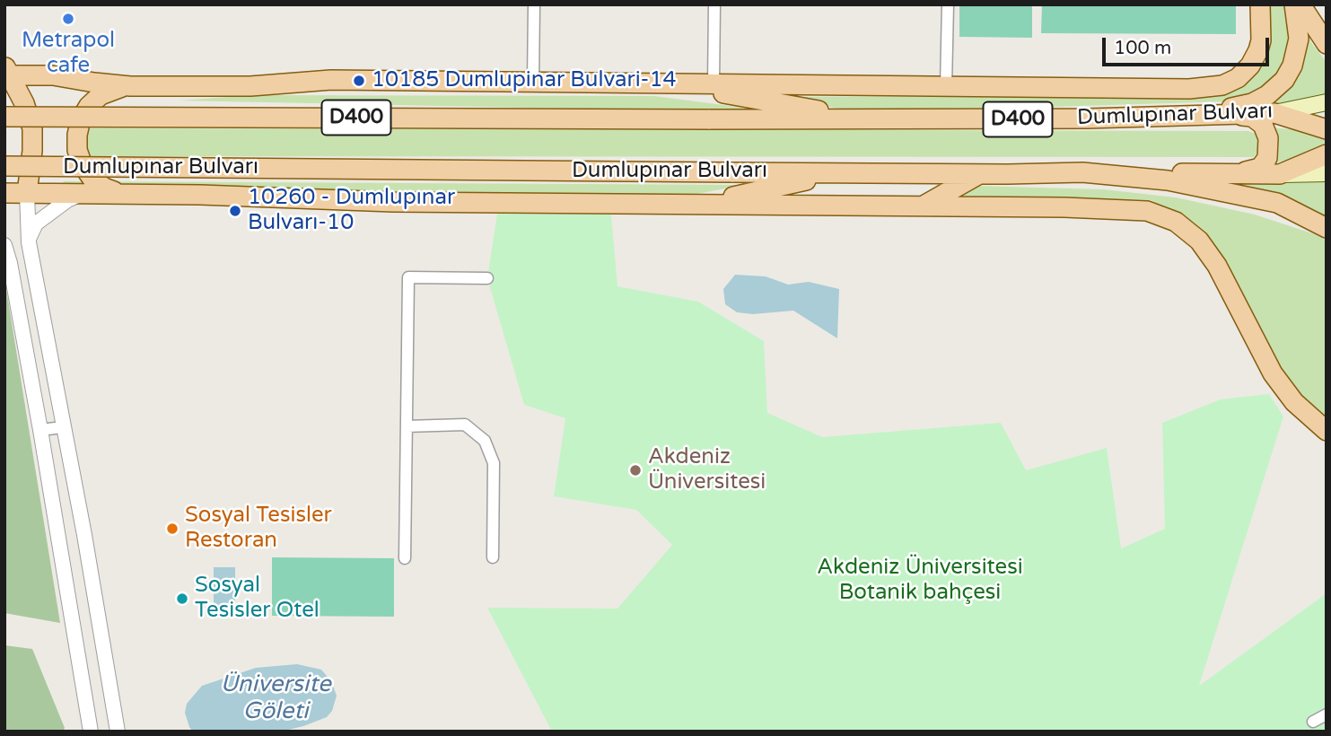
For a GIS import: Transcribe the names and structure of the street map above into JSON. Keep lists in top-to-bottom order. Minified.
{"streets":{"main road":["Dumlupınar Bulvarı","D400"]},"water":["Üniversite Göleti"],"parks":["Akdeniz Üniversitesi Botanik bahçesi"],"places":["Metrapol cafe","10185 Dumlupinar Bulvari-14","10260 - Dumlupınar Bulvarı-10","Akdeniz Üniversitesi","Sosyal Tesisler Restoran","Sosyal Tesisler Otel"],"scale_bar":"100 m"}
